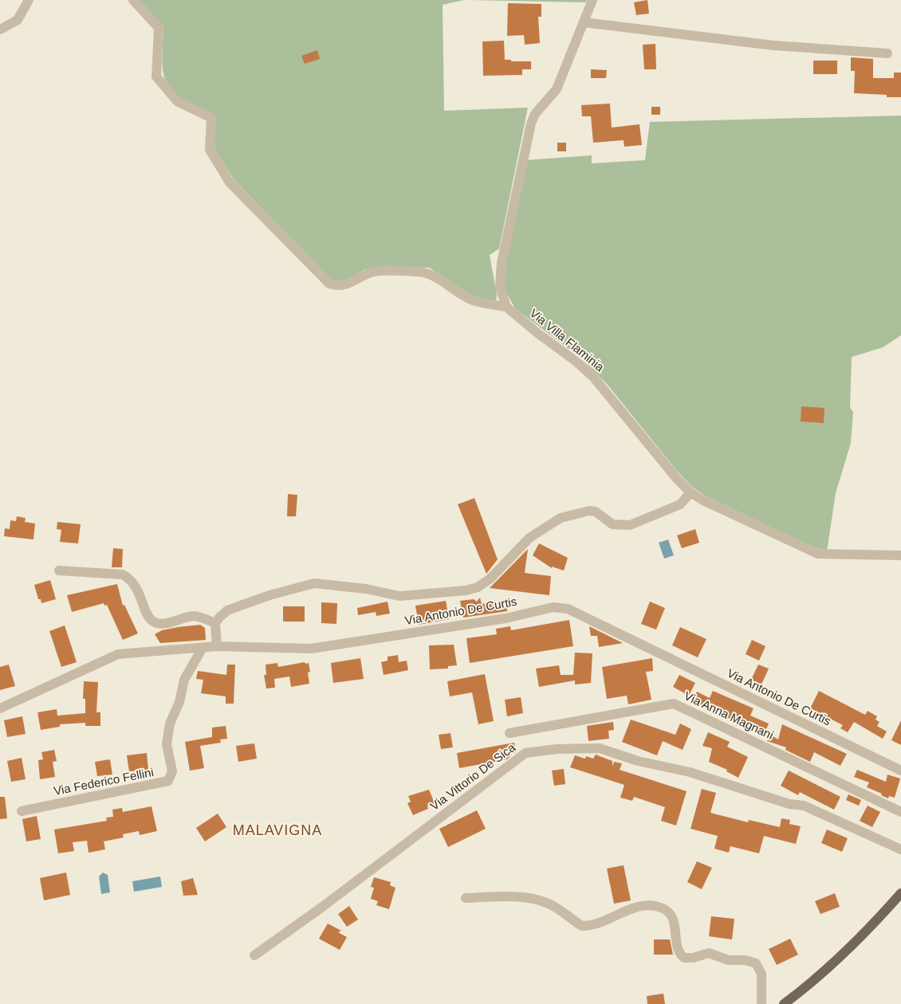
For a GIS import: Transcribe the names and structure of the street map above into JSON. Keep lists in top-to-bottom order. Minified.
{"streets":{"street":["Via Villa Flaminia","Via Antonio De Curtis","Via Anna Magnani","Via Vittorio De Sica","Via Federico Fellini"]},"crossings":[["Via Antonio De Curtis","Via Federico Fellini"]],"districts":["MALAVIGNA"]}
